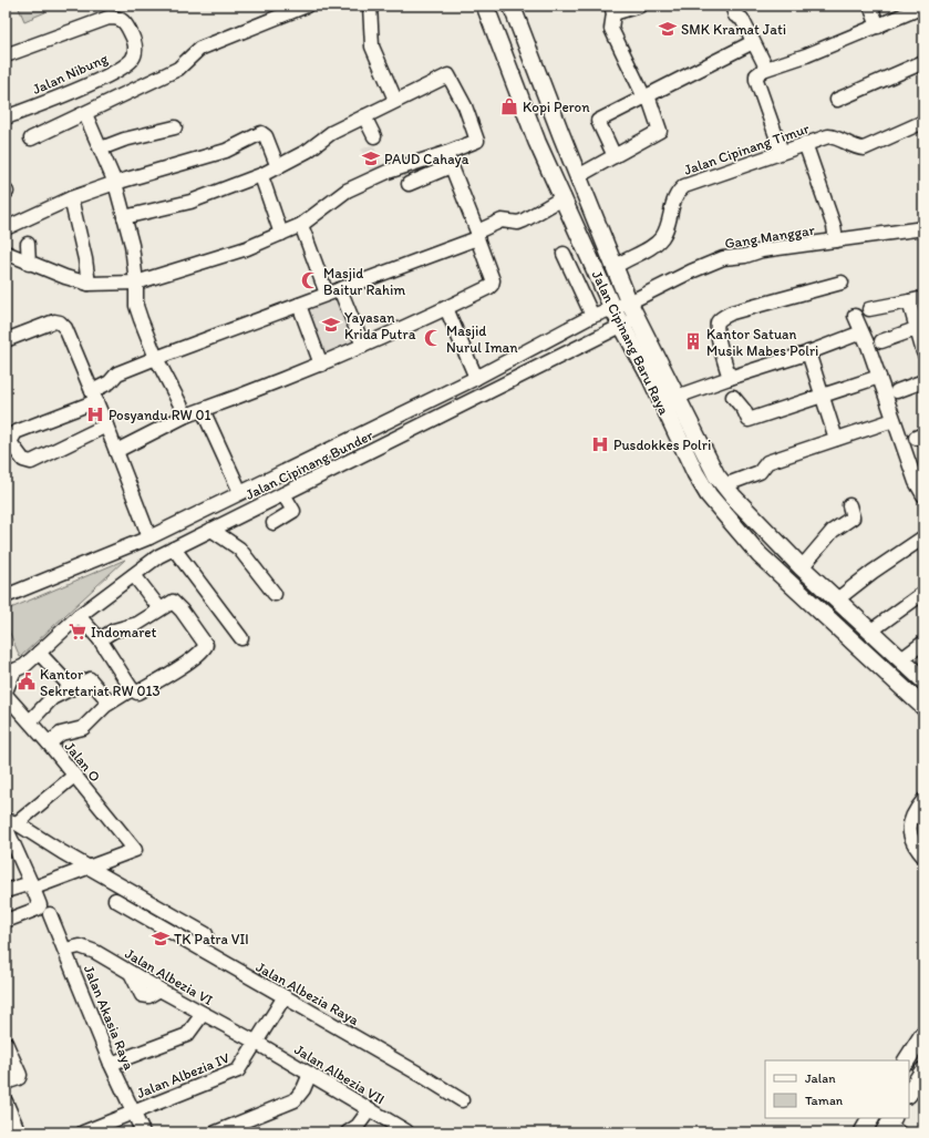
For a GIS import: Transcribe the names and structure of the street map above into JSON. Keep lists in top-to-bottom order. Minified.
{"streets":{"main road":["Jalan Cipinang Baru Raya"],"street":["Jalan Nibung","Jalan Cipinang Timur","Gang Manggar","Jalan Cipinang Bunder","Jalan O","Jalan Albezia VI","Jalan Albezia Raya","Jalan Akasia Raya","Jalan Albezia VII","Jalan Albezia IV"]},"crossings":[["Jalan Cipinang Timur","Jalan Cipinang Baru Raya"],["Gang Manggar","Jalan Cipinang Baru Raya"],["Gang Manggar","Jalan Cipinang Bunder"],["Jalan Cipinang Baru Raya","Jalan Cipinang Bunder"],["Jalan Albezia VI","Jalan Akasia Raya"],["Jalan Albezia VI","Jalan Albezia VII"],["Jalan Albezia VI","Jalan Albezia IV"],["Jalan Albezia Raya","Jalan Albezia IV"],["Jalan Akasia Raya","Jalan Albezia IV"],["Jalan Albezia VII","Jalan Albezia IV"]],"places":{"school or university":["SMK Kramat Jati","PAUD Cahaya","Yayasan Krida Putra","TK Patra VII"],"shop":["Kopi Peron"],"mosque":["Masjid Baitur Rahim","Masjid Nurul Iman"],"building":["Kantor Satuan Musik Mabes Polri"],"hospital":["Posyandu RW 01","Pusdokkes Polri"],"supermarket":["Indomaret"],"public building":["Kantor Sekretariat RW 013"]},"legend":["Jalan","Taman"]}
